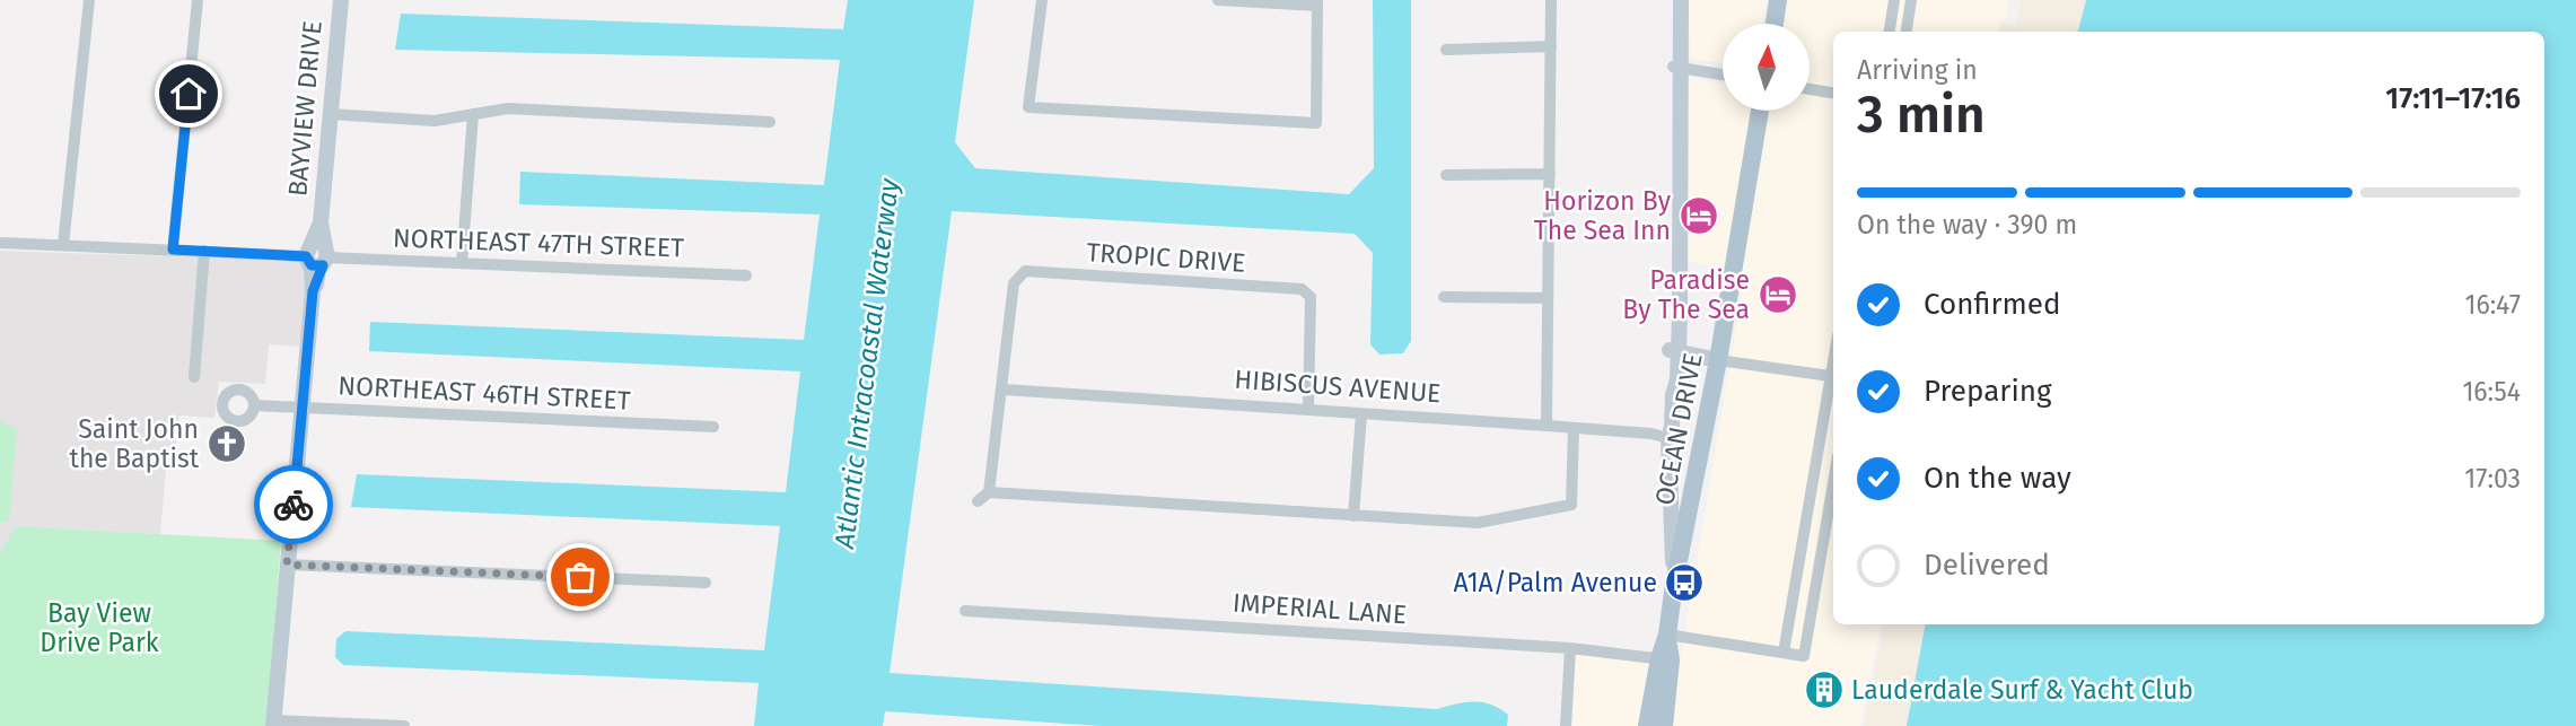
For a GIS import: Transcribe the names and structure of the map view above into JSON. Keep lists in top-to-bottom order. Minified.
{"streets":{"main road":["OCEAN DRIVE"],"street":["BAYVIEW DRIVE","NORTHEAST 47TH STREET","TROPIC DRIVE","HIBISCUS AVENUE","NORTHEAST 46TH STREET","IMPERIAL LANE"]},"crossings":[["BAYVIEW DRIVE","NORTHEAST 47TH STREET"],["TROPIC DRIVE","HIBISCUS AVENUE"],["OCEAN DRIVE","IMPERIAL LANE"]],"water":["Atlantic Intracoastal Waterway"],"parks":["Bay View Drive Park"],"places":{"hotel":["Horizon By The Sea Inn","Paradise By The Sea"],"church":["Saint John the Baptist"],"bus stop":["A1A/Palm Avenue"],"building":["Lauderdale Surf & Yacht Club"]},"north":"top","page":{"heading":["3 min","Arriving in","17:11–17:16"],"bar":"On the way · 390 m","list":[["Confirmed","16:47"],["Preparing","16:54"],["On the way","17:03"],"Delivered"]}}
